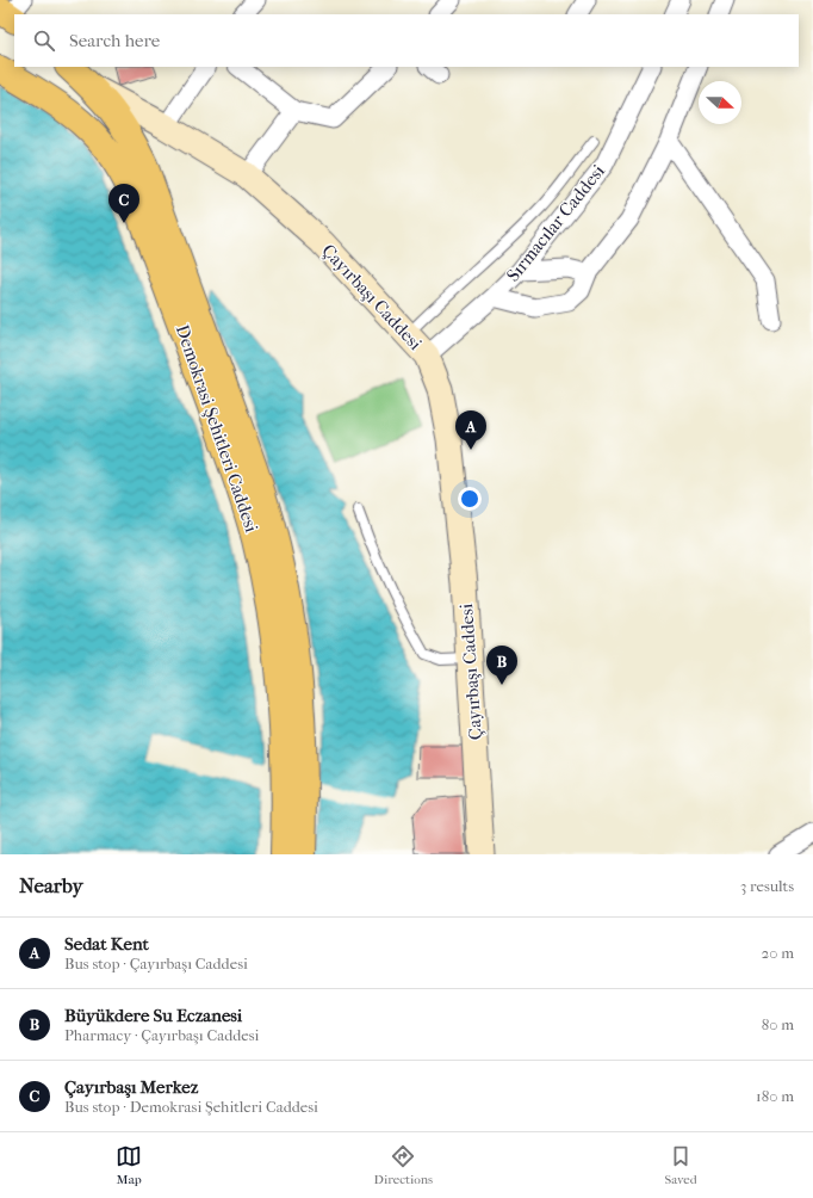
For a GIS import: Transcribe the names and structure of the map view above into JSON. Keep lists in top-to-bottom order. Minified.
{"streets":{"main road":["Çayırbaşı Caddesi","Demokrasi Şehitleri Caddesi"],"street":["Sırmacılar Caddesi"]},"crossings":[["Sırmacılar Caddesi","Çayırbaşı Caddesi"],["Çayırbaşı Caddesi","Demokrasi Şehitleri Caddesi"]],"north":"right","page":{"search":"Search here","pins":["C","A","B"],"heading":["Nearby","3 results"],"list":[{"mark":"A","name":"Sedat Kent","note":"Bus stop · Çayırbaşı Caddesi","value":"20 m"},{"mark":"B","name":"Büyükdere Su Eczanesi","note":"Pharmacy · Çayırbaşı Caddesi","value":"80 m"},{"mark":"C","name":"Çayırbaşı Merkez","note":"Bus stop · Demokrasi Şehitleri Caddesi","value":"180 m"}],"nav":["Map","Directions","Saved"]}}
